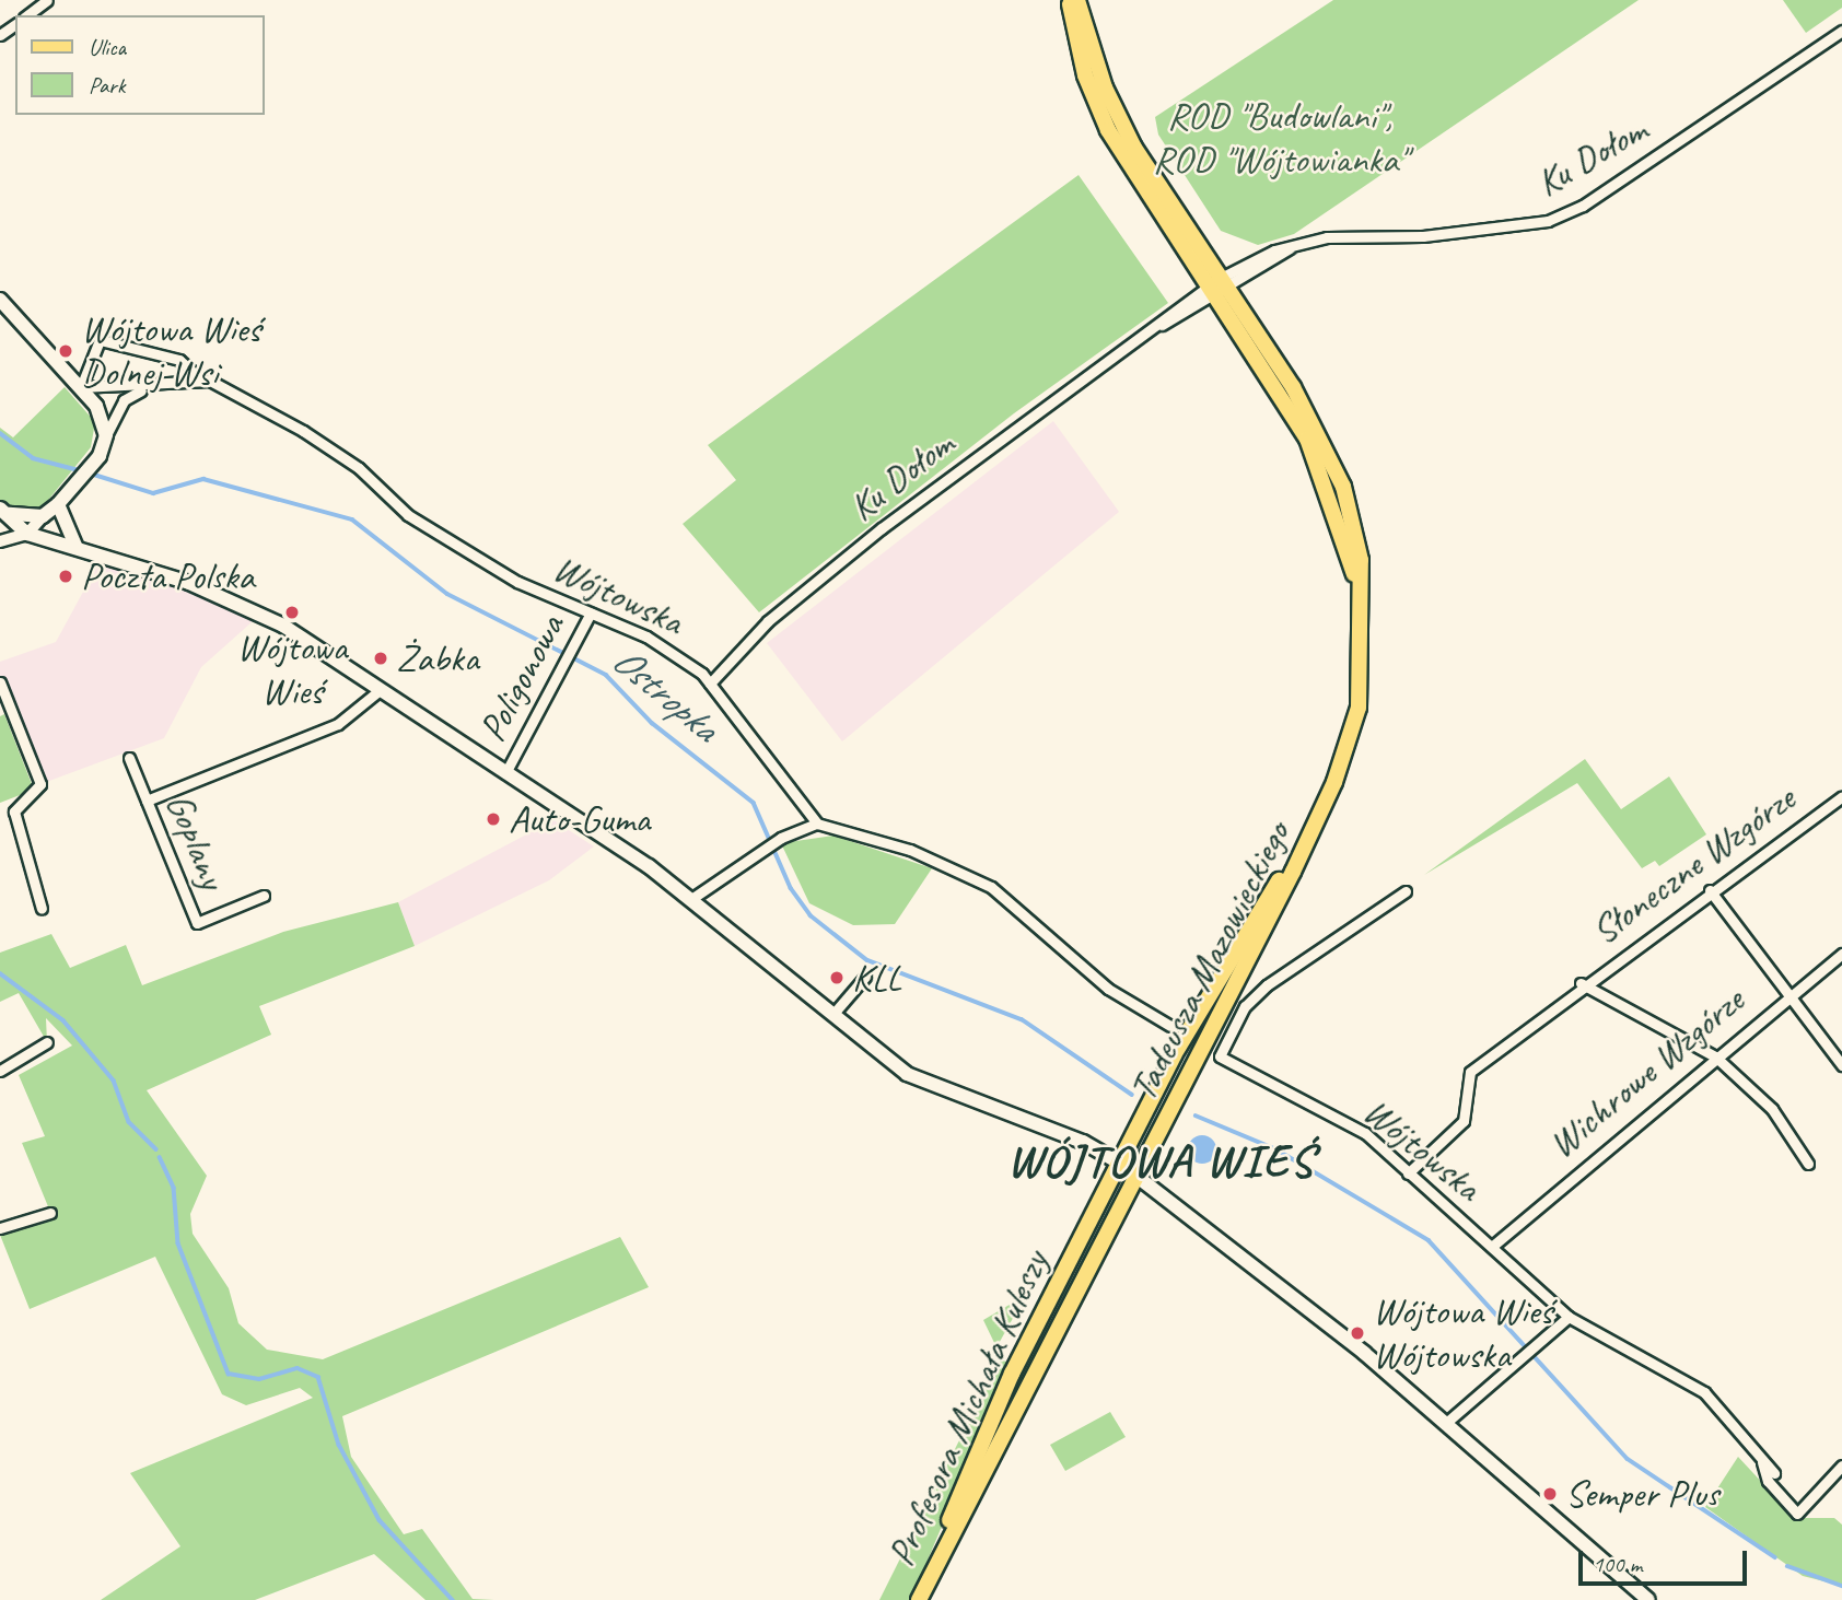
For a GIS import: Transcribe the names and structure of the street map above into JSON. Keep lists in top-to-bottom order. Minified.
{"streets":{"main road":["Tadeusza Mazowieckiego","Profesora Michała Kuleszy"],"street":["Ku Dołom","Wójtowska","Poligonowa","Goplany","Słoneczne Wzgórze","Wichrowe Wzgórze"]},"crossings":[["Ku Dołom","Wójtowska"],["Ku Dołom","Tadeusza Mazowieckiego"],["Wójtowska","Poligonowa"],["Wójtowska","Słoneczne Wzgórze"],["Wójtowska","Wichrowe Wzgórze"],["Tadeusza Mazowieckiego","Profesora Michała Kuleszy"]],"districts":["WÓJTOWA WIEŚ"],"water":["Ostropka"],"parks":["ROD \"Budowlani\", ROD \"Wójtowianka\""],"places":["Wójtowa Wieś Dolnej Wsi","Poczta Polska","Wójtowa Wieś","Żabka","Auto-Guma","KLL","Wójtowa Wieś Wójtowska","Semper Plus"],"legend":["Ulica","Park"],"scale_bar":"100 m"}
